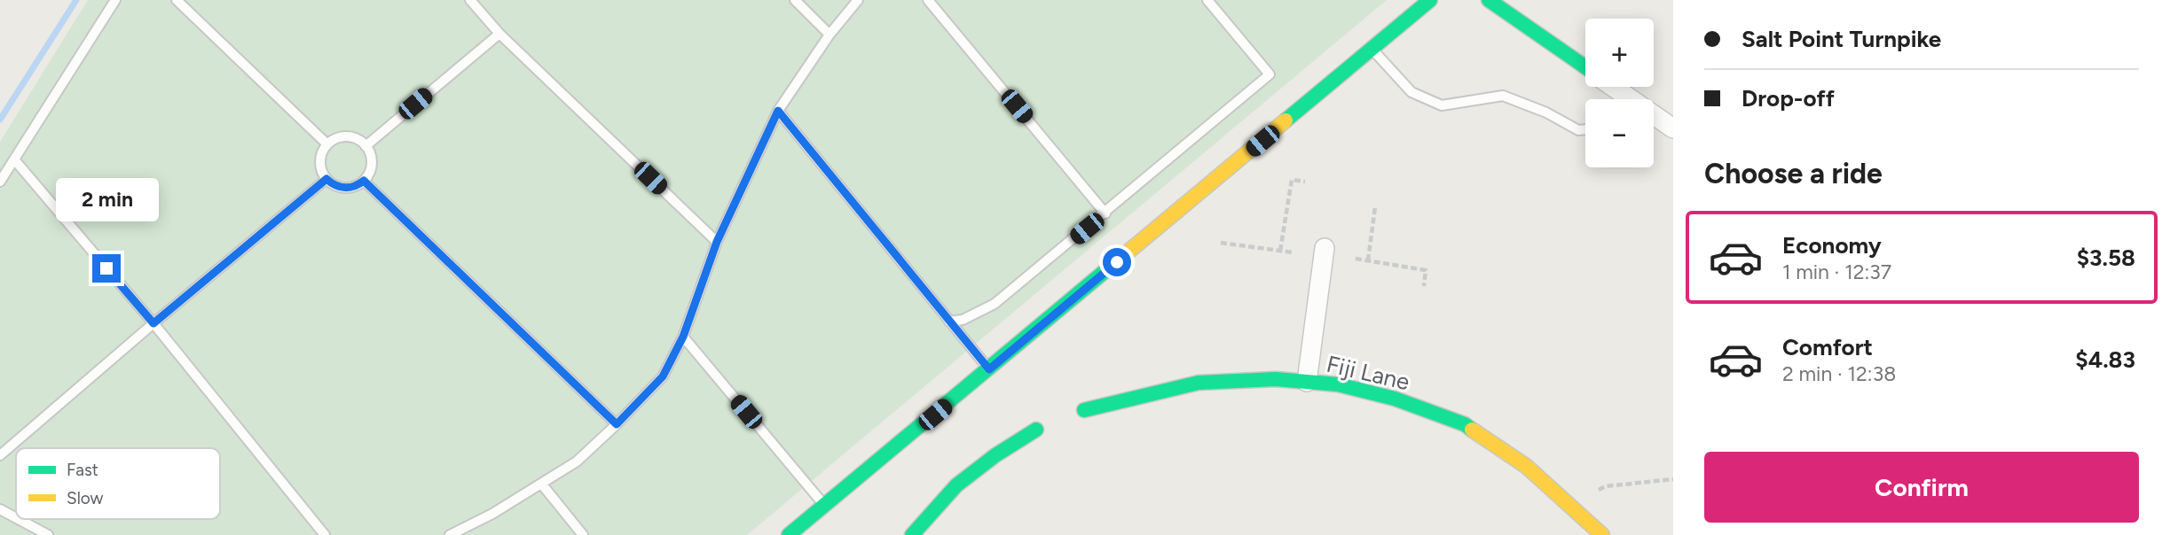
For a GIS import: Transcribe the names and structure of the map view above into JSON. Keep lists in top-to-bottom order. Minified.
{"streets":{"street":["Fiji Lane"]},"legend":["Fast","Slow"],"page":{"banner":["Salt Point Turnpike","Drop-off"],"map_buttons":["+","−"],"heading":"Choose a ride","bubble":"2 min","list":[{"name":"Economy","note":"1 min · 12:37","value":"$3.58"},{"name":"Comfort","note":"2 min · 12:38","value":"$4.83"}],"buttons":"Confirm"}}
